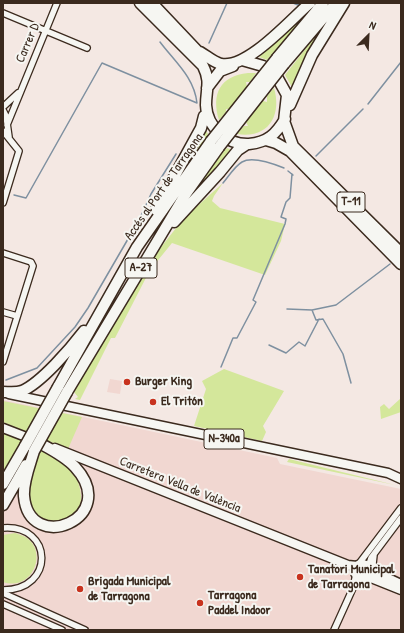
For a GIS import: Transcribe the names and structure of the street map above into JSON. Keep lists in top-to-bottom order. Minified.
{"streets":{"highway":["Accés al Port de Tarragona","T-11","A-27"],"street":["Carrer D","N-340a","Carretera Vella de València"]},"places":["Burger King","El Tritón","Tanatori Municipal de Tarragona","Brigada Municipal de Tarragona","Tarragona Paddel Indoor"],"north":"top right"}
